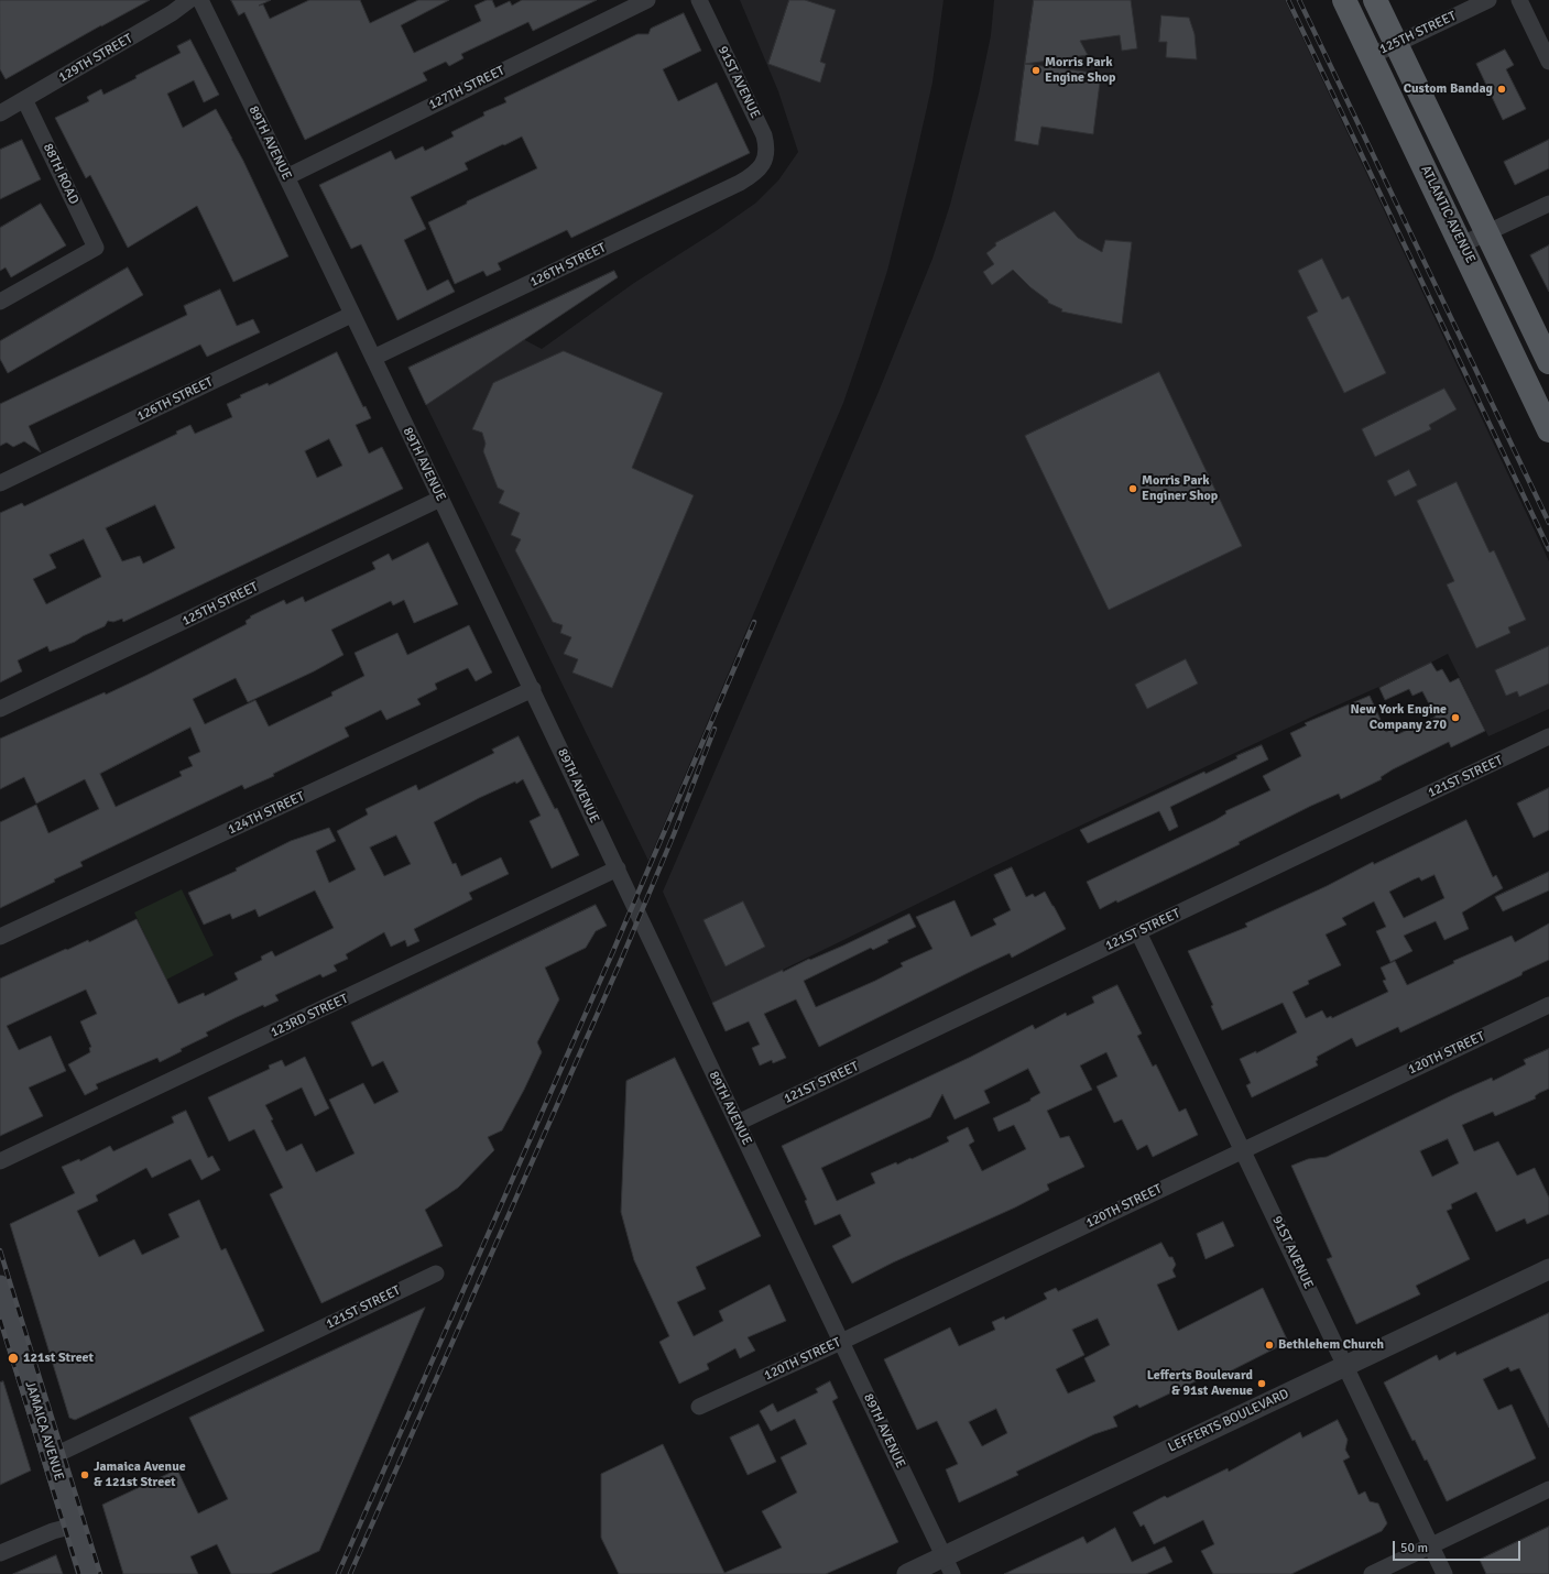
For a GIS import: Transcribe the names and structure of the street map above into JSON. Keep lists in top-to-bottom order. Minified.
{"streets":{"main road":["ATLANTIC AVENUE","JAMAICA AVENUE"],"street":["125TH STREET","129TH STREET","91ST AVENUE","127TH STREET","89TH AVENUE","88TH ROAD","126TH STREET","121ST STREET","124TH STREET","123RD STREET","120TH STREET","LEFFERTS BOULEVARD"]},"crossings":[["125TH STREET","89TH AVENUE"],["125TH STREET","ATLANTIC AVENUE"],["129TH STREET","88TH ROAD"],["91ST AVENUE","126TH STREET"],["91ST AVENUE","121ST STREET"],["91ST AVENUE","120TH STREET"],["91ST AVENUE","LEFFERTS BOULEVARD"],["127TH STREET","89TH AVENUE"],["89TH AVENUE","126TH STREET"],["89TH AVENUE","121ST STREET"],["89TH AVENUE","124TH STREET"],["89TH AVENUE","123RD STREET"],["89TH AVENUE","120TH STREET"],["89TH AVENUE","LEFFERTS BOULEVARD"],["121ST STREET","JAMAICA AVENUE"]],"places":["Morris Park Engine Shop","Custom Bandag","Morris Park Enginer Shop","New York Engine Company 270","Bethlehem Church","121st Street","Lefferts Boulevard & 91st Avenue","Jamaica Avenue & 121st Street"],"scale_bar":"50 m"}
